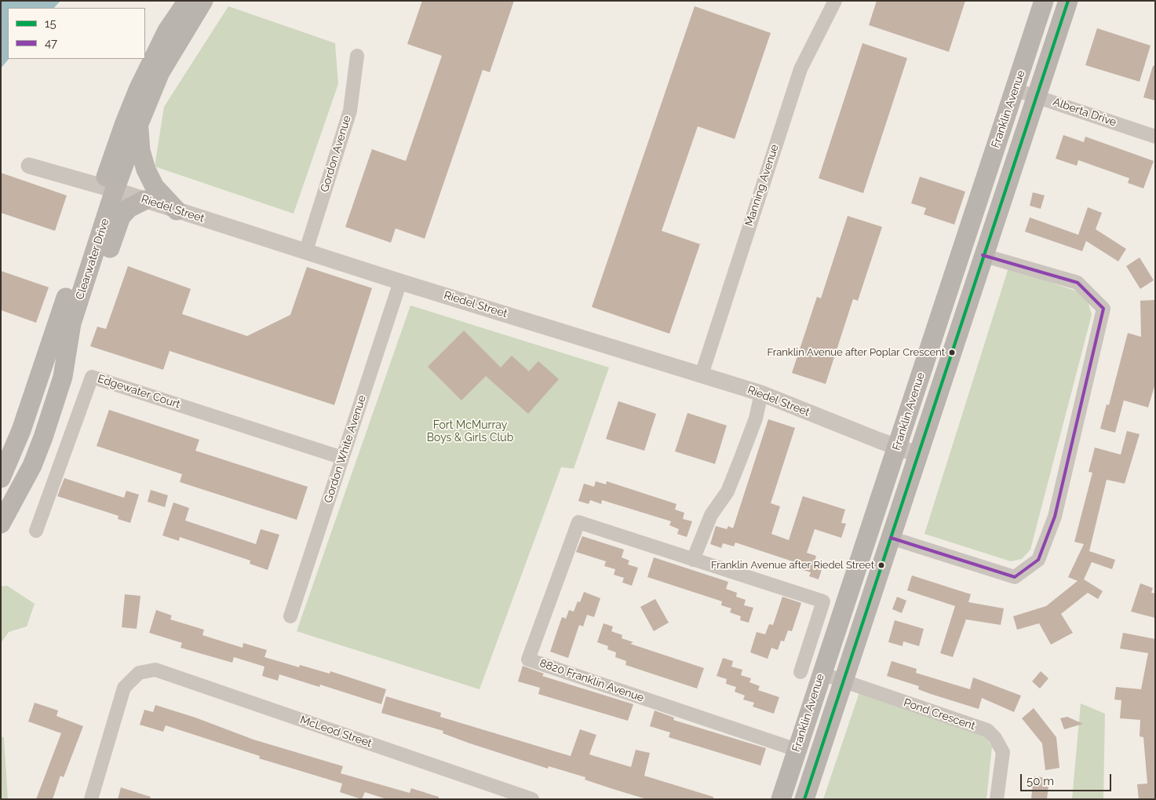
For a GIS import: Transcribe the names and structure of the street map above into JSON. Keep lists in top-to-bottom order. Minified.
{"streets":{"main road":["Franklin Avenue","Clearwater Drive"],"street":["Alberta Drive","Gordon Avenue","Manning Avenue","Riedel Street","Edgewater Court","Gordon White Avenue","8820 Franklin Avenue","Pond Crescent","McLeod Street"]},"crossings":[["Franklin Avenue","Alberta Drive"],["Franklin Avenue","Riedel Street"],["Franklin Avenue","8820 Franklin Avenue"],["Franklin Avenue","Pond Crescent"],["Gordon Avenue","Riedel Street"],["Manning Avenue","Riedel Street"],["Riedel Street","Clearwater Drive"],["Riedel Street","Gordon White Avenue"],["Edgewater Court","Gordon White Avenue"]],"parks":["Fort McMurray Boys & Girls Club"],"places":["Franklin Avenue after Poplar Crescent","Franklin Avenue after Riedel Street"],"lines":["transit line 15","transit line 47"],"legend":["15","47"],"scale_bar":"50 m"}
